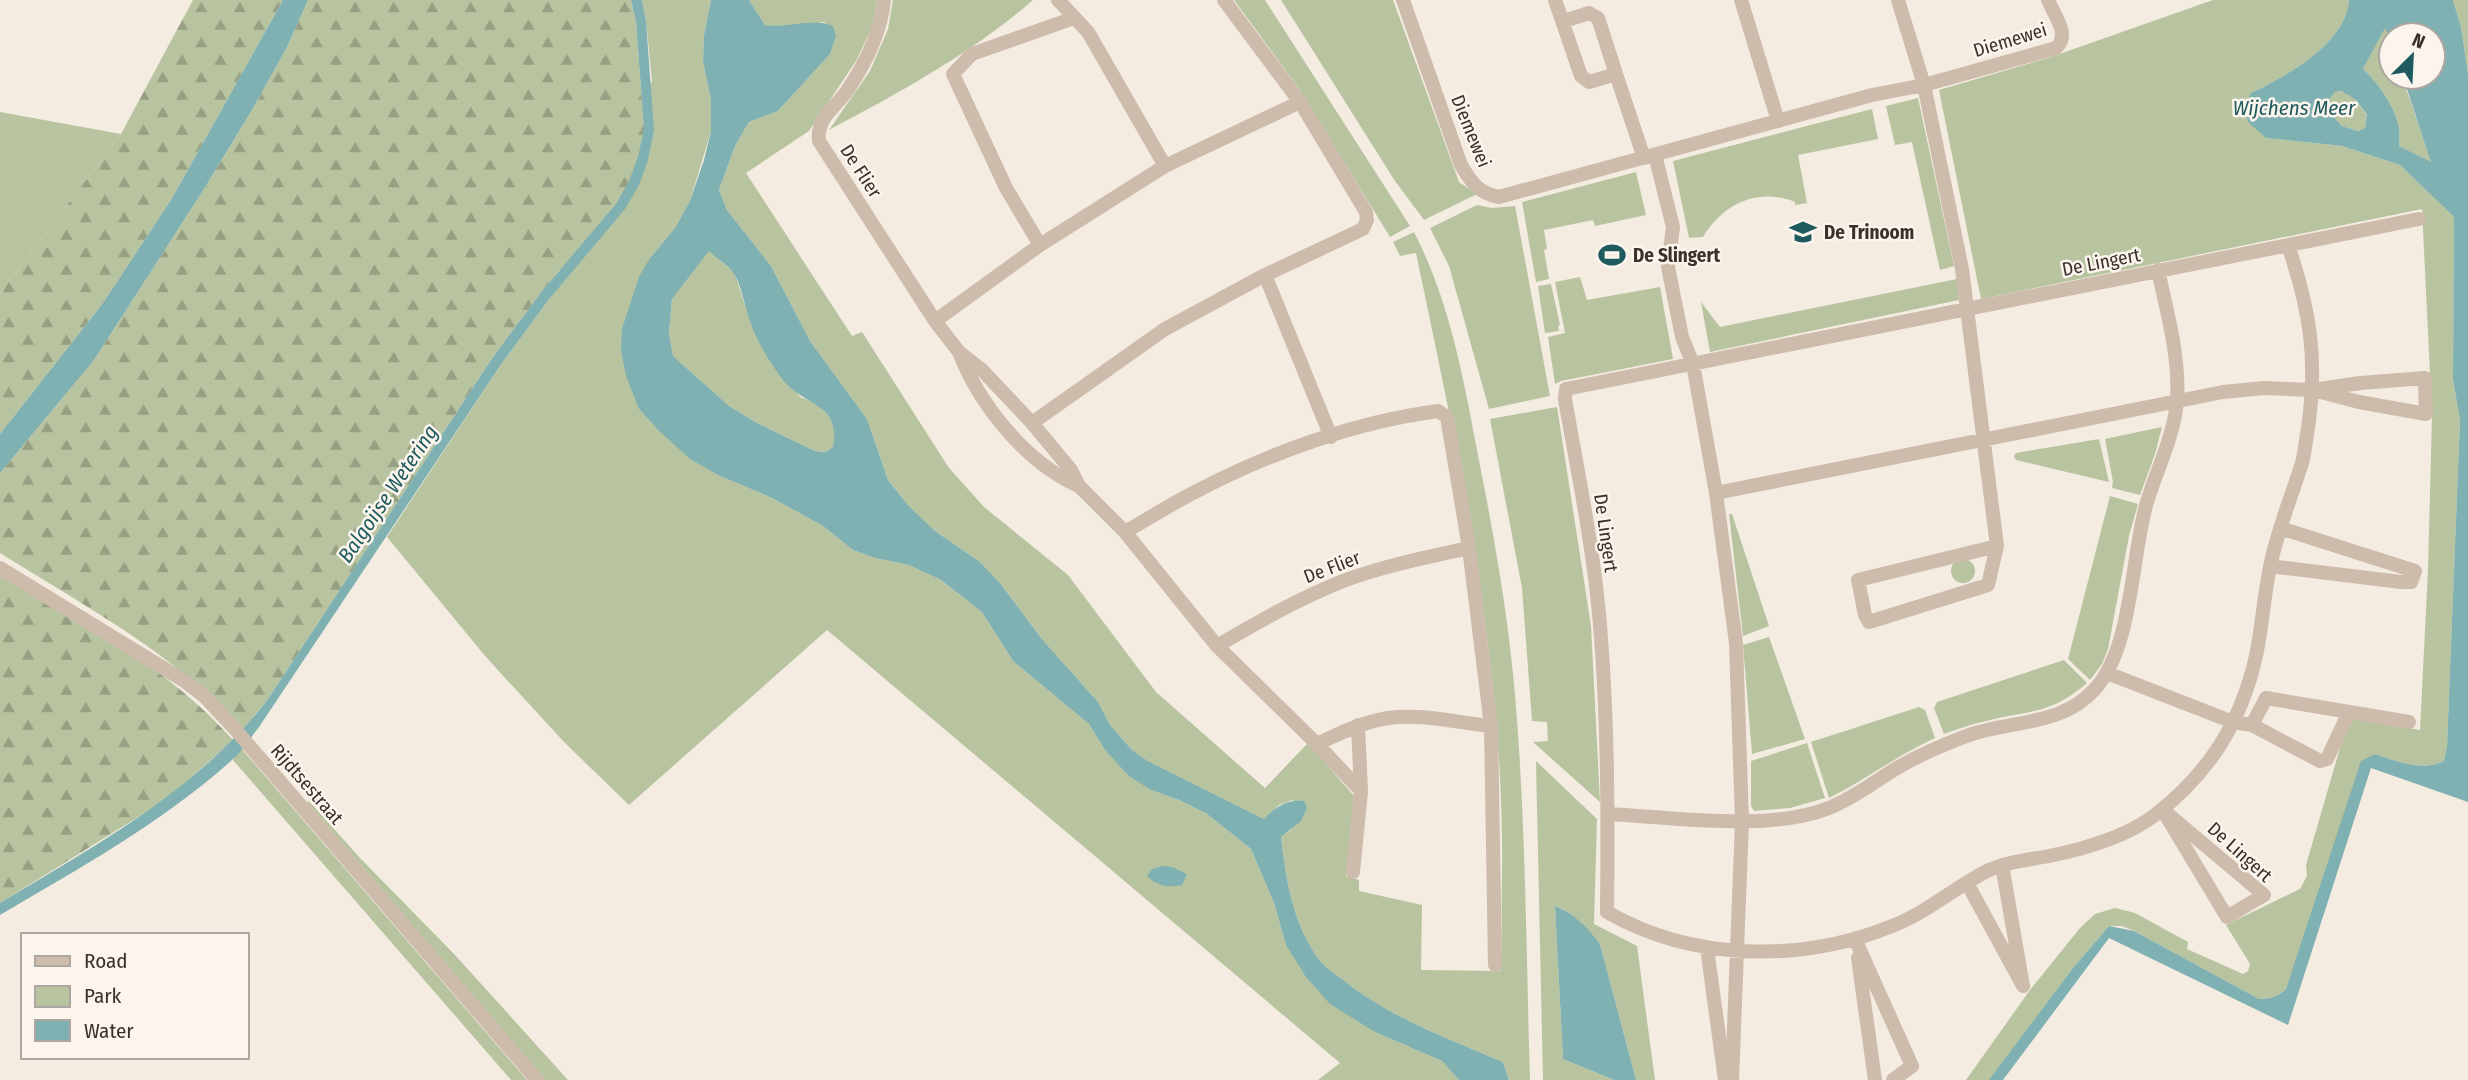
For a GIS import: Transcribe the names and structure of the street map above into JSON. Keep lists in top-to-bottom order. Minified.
{"streets":{"street":["Diemewei","De Flier","De Lingert","Rijdtsestraat"]},"water":["Wijchens Meer","Balgoijse Wetering"],"places":{"school or university":["De Trinoom"],"sports":["De Slingert"]},"legend":["Road","Park","Water"],"north":"top right"}
